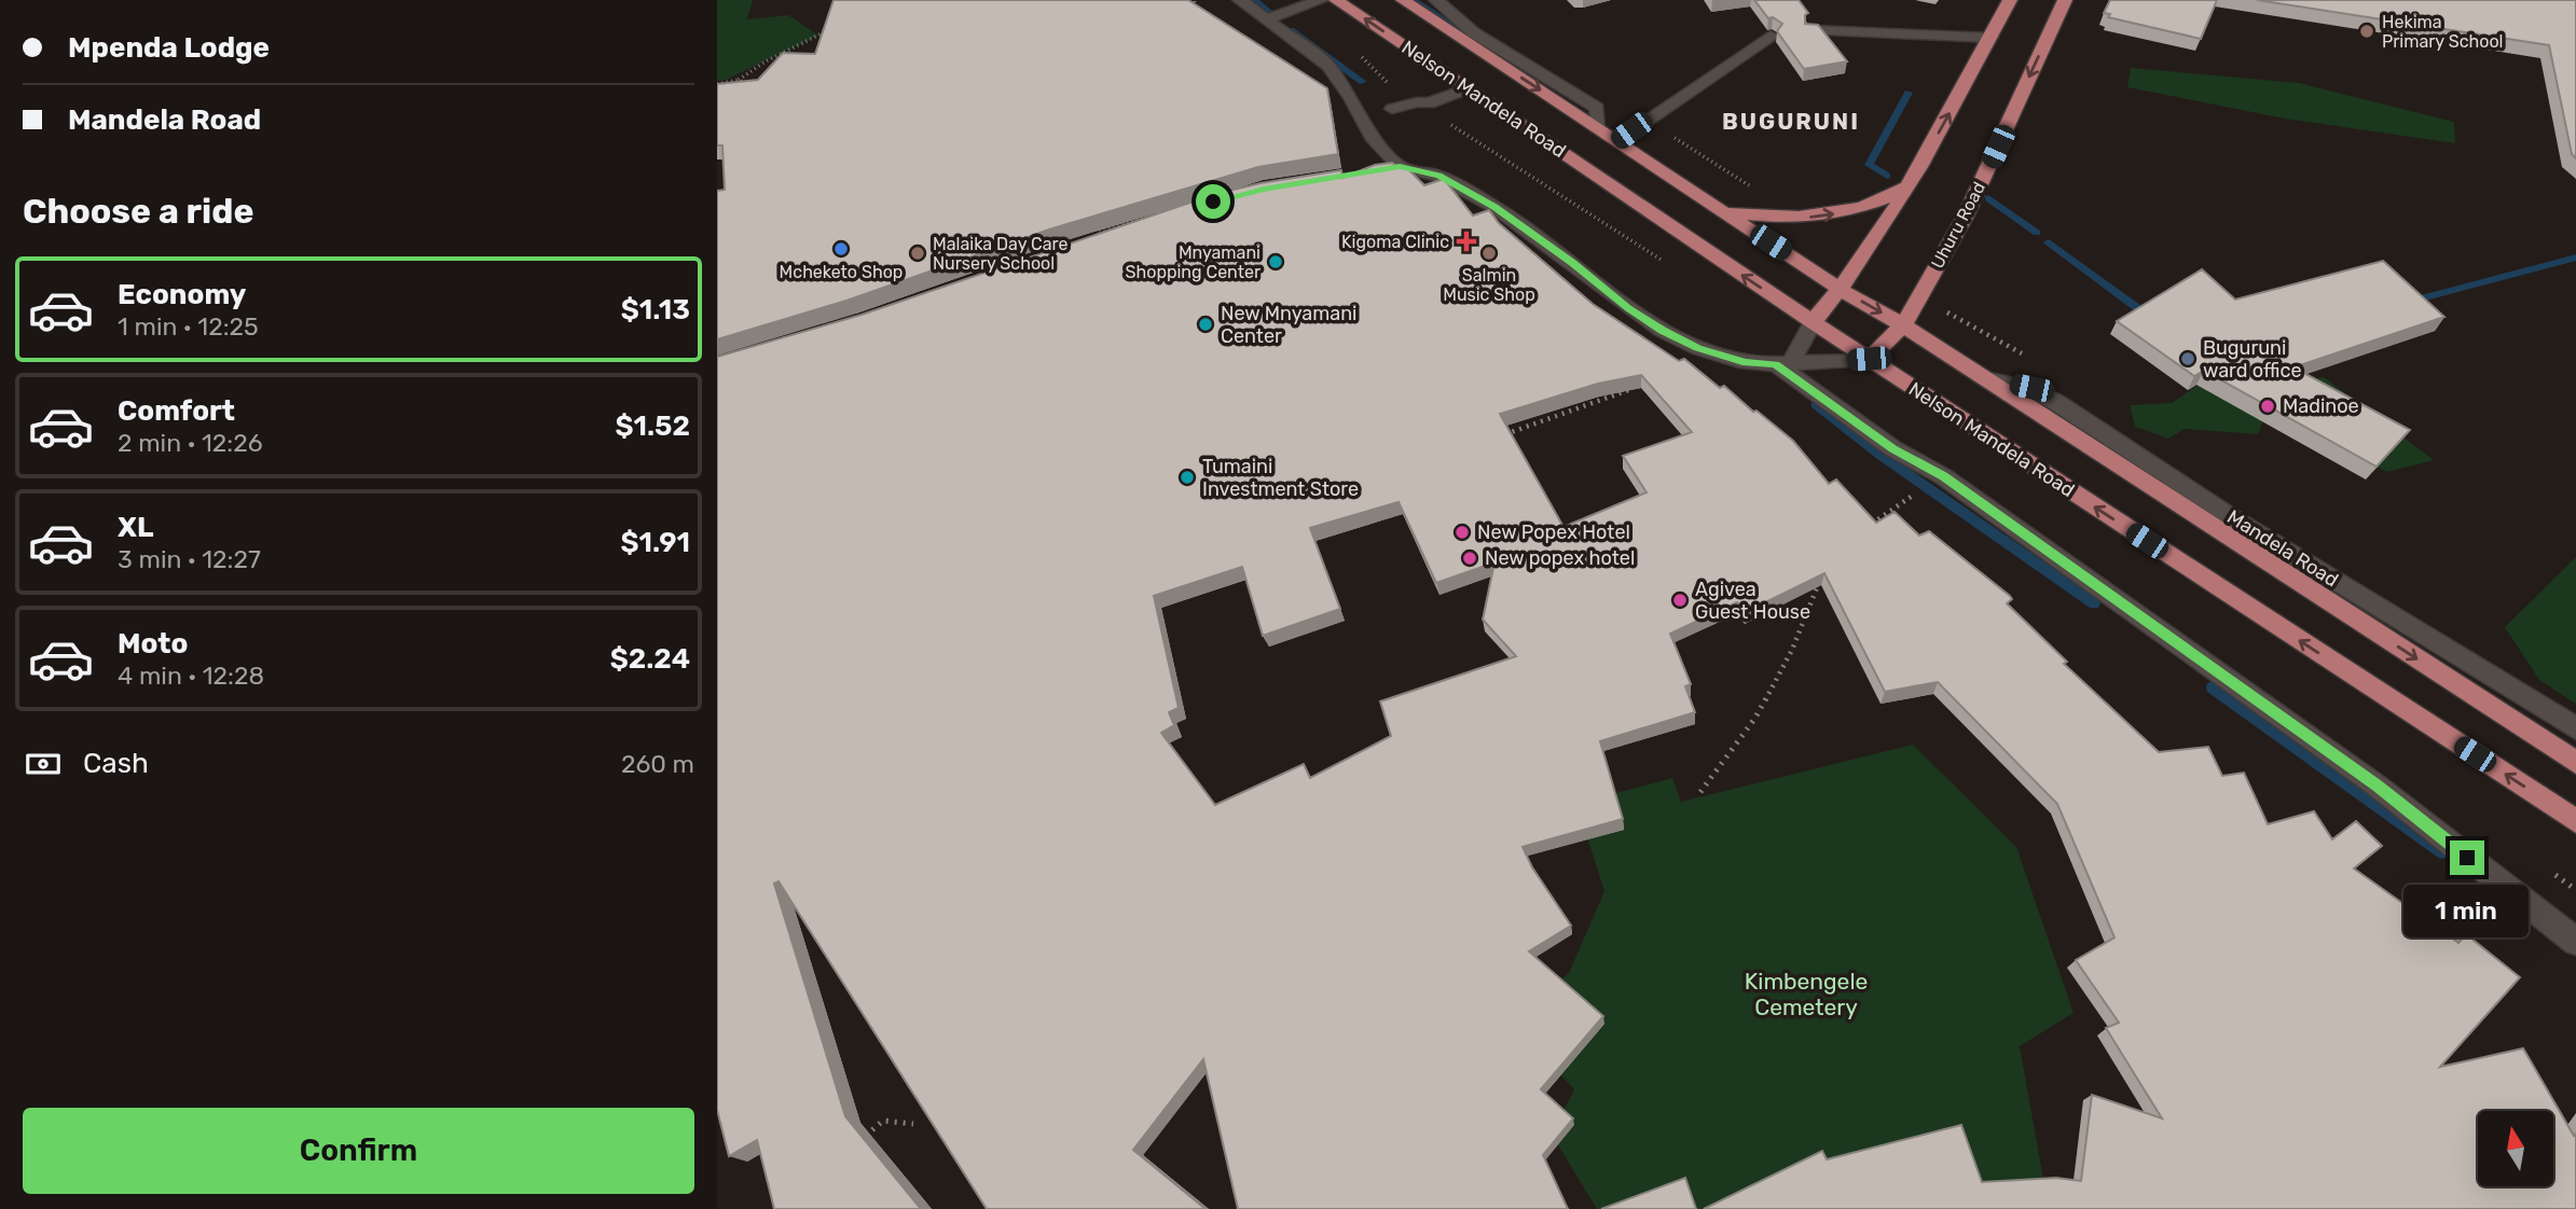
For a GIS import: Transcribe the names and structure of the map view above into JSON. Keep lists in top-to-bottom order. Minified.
{"streets":{"main road":["Nelson Mandela Road","Uhuru Road"],"street":["Mandela Road"]},"crossings":[["Nelson Mandela Road","Uhuru Road"]],"districts":["BUGURUNI"],"parks":["Kimbengele Cemetery"],"places":{"other":["Hekima Primary School","Mcheketo Shop","Malaika Day Care Nursery School","Salmin Music Shop","Mnyamani Shopping Center","New Mnyamani Center","Buguruni ward office","Madinoe","Tumaini Investment Store","New Popex Hotel","New popex hotel","Agivea Guest House"],"health":["Kigoma Clinic"]},"north":"top","page":{"banner":["Mpenda Lodge","Mandela Road"],"heading":"Choose a ride","list":[{"name":"Economy","note":"1 min · 12:25","value":"$1.13"},{"name":"Comfort","note":"2 min · 12:26","value":"$1.52"},{"name":"XL","note":"3 min · 12:27","value":"$1.91"},{"name":"Moto","note":"4 min · 12:28","value":"$2.24"}],"pay":["Cash","260 m"],"bubble":"1 min","buttons":"Confirm"}}
